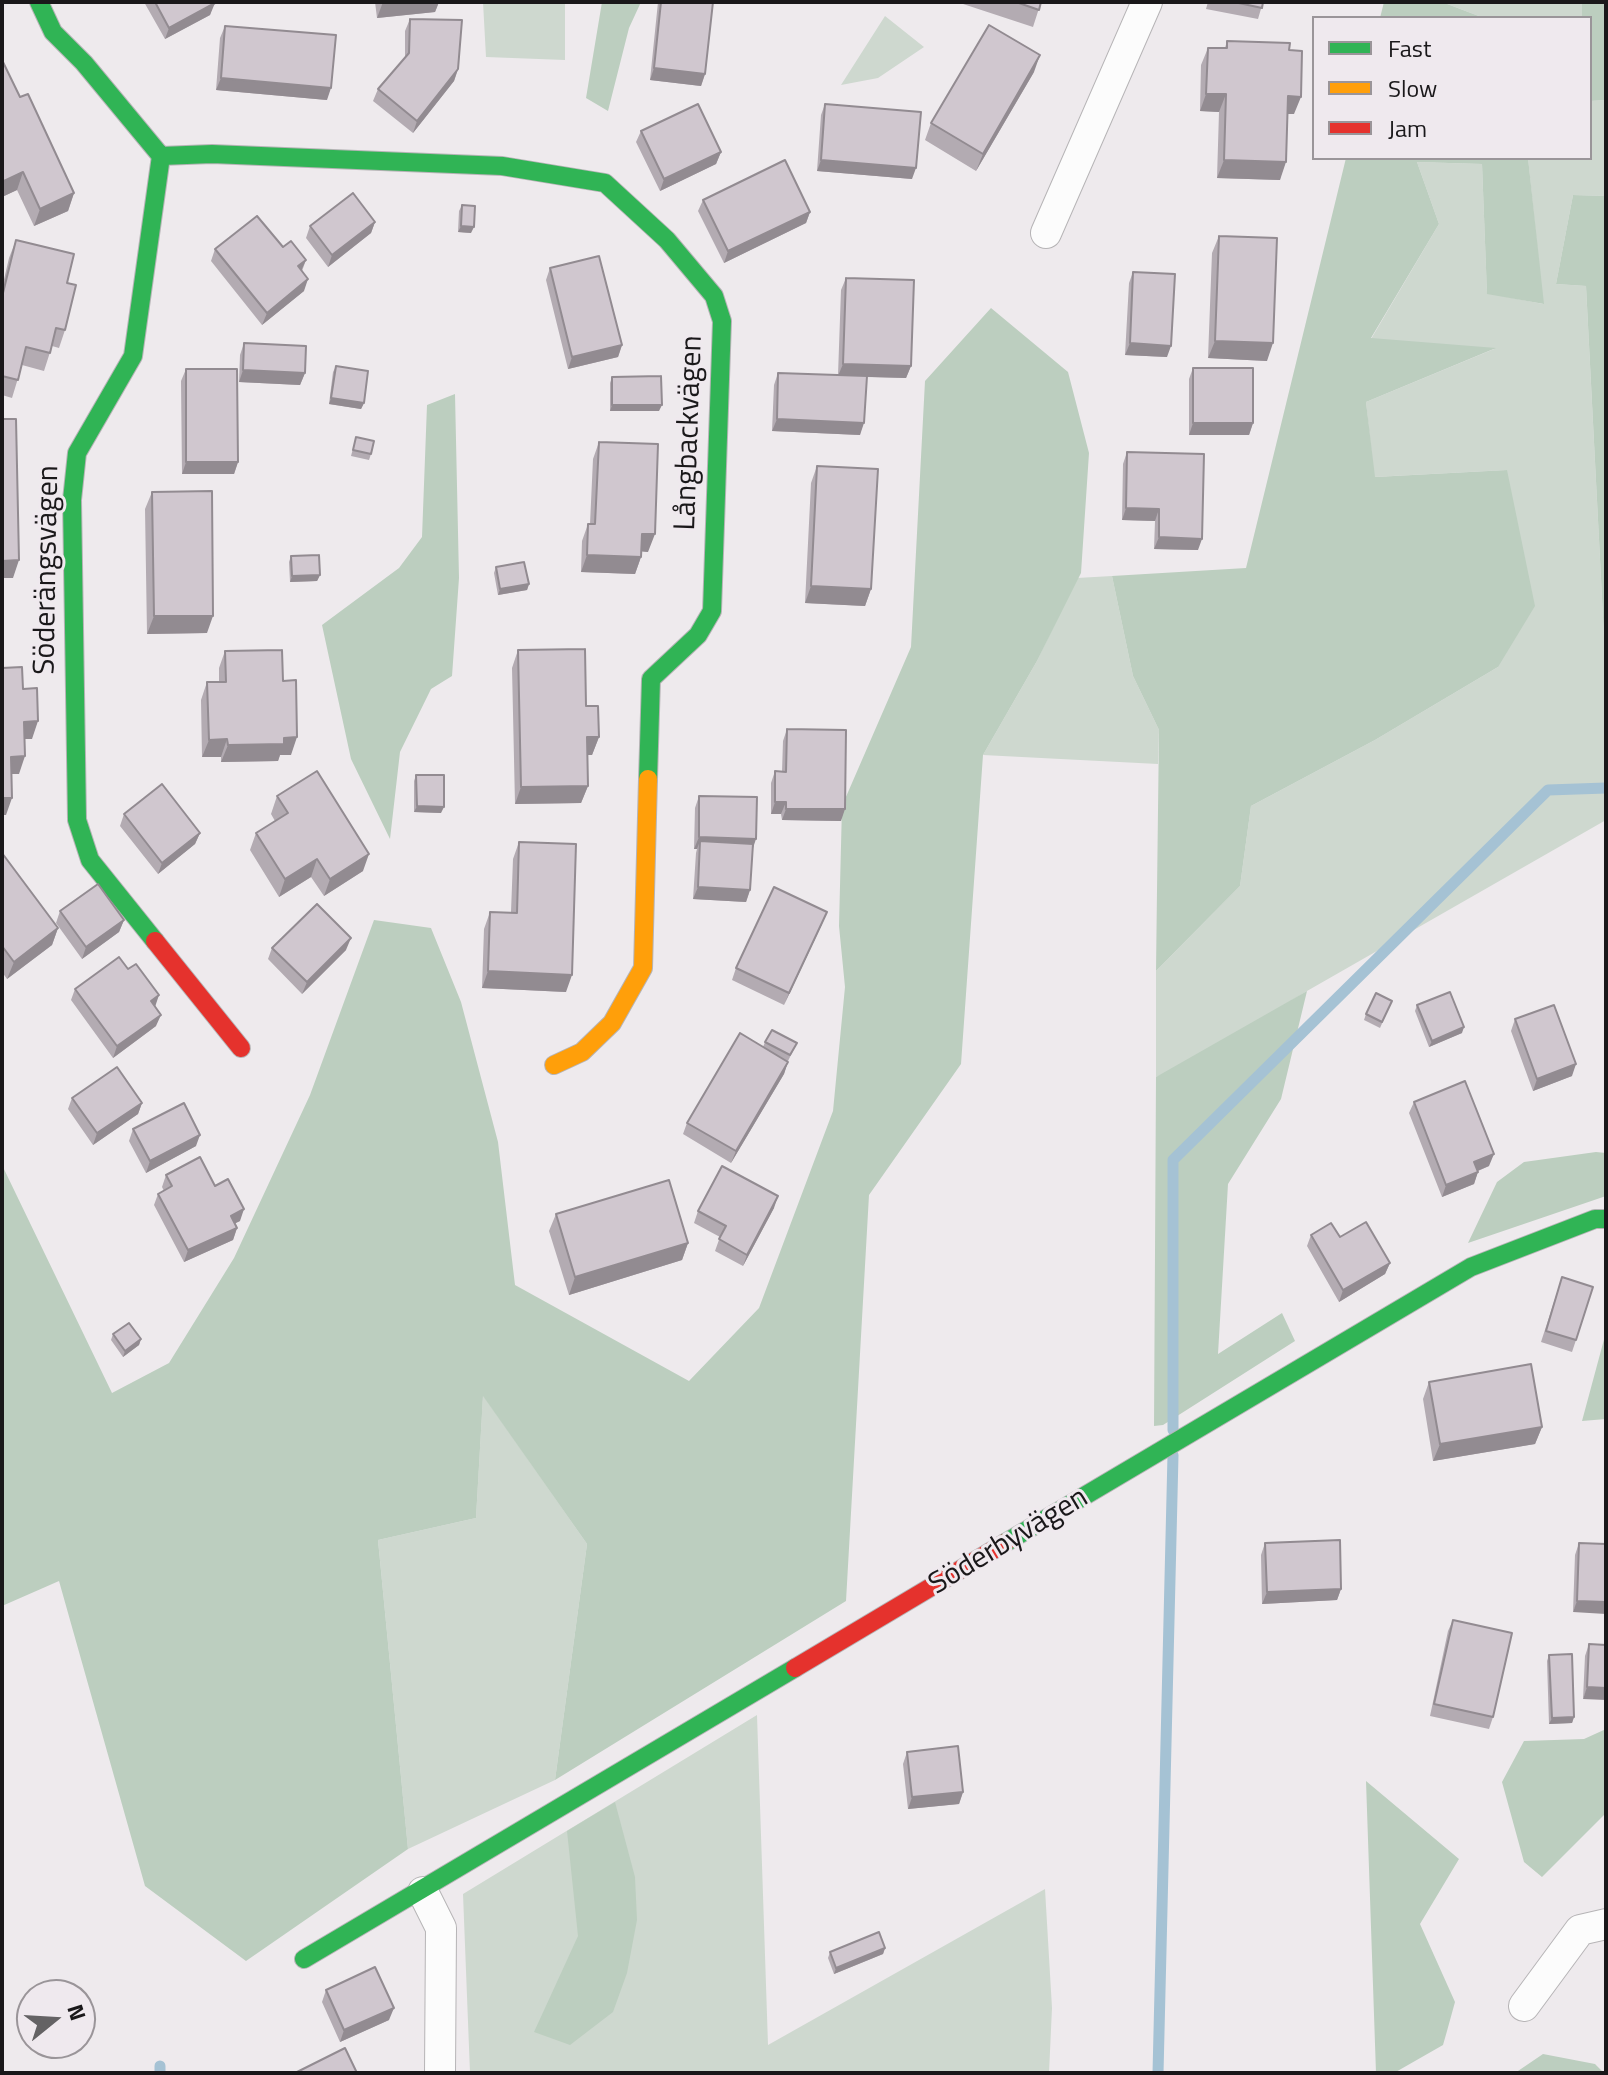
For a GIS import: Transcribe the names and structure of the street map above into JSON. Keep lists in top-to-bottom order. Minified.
{"streets":{"street":["Långbackvägen","Söderängsvägen","Söderbyvägen"]},"crossings":[["Långbackvägen","Söderängsvägen"]],"legend":["Fast","Slow","Jam"],"north":"right"}
